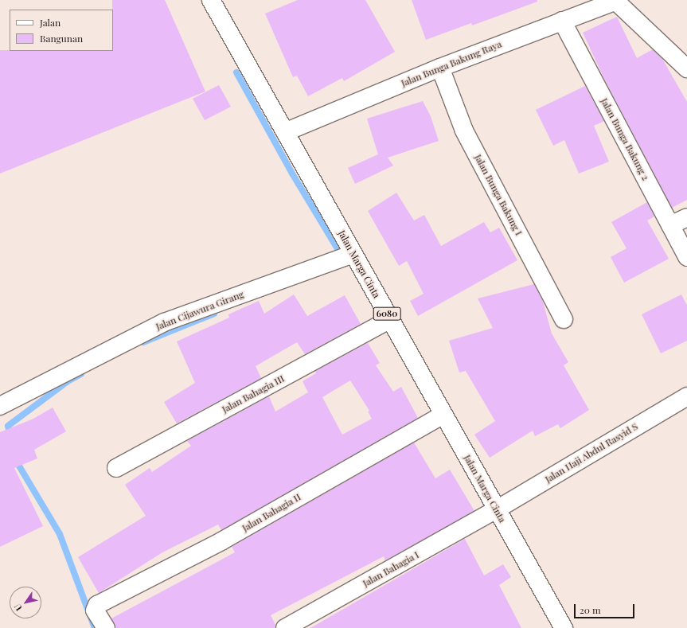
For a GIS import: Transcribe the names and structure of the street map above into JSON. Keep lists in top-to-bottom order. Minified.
{"streets":{"street":["Jalan Bunga Bakung Raya","Jalan Bunga Bakung 2","Jalan Bunga Bakung I","Jalan Marga Cinta","Jalan Cijawura Girang","6080","Jalan Bahagia III","Jalan Haji Abdul Rasyid S","Jalan Bahagia II","Jalan Bahagia I"]},"crossings":[["Jalan Bunga Bakung Raya","Jalan Bunga Bakung 2"],["Jalan Bunga Bakung Raya","Jalan Bunga Bakung I"],["Jalan Bunga Bakung Raya","Jalan Marga Cinta"],["Jalan Marga Cinta","Jalan Cijawura Girang"],["Jalan Marga Cinta","Jalan Bahagia III"],["Jalan Marga Cinta","Jalan Haji Abdul Rasyid S"],["Jalan Marga Cinta","Jalan Bahagia II"],["Jalan Marga Cinta","Jalan Bahagia I"],["Jalan Haji Abdul Rasyid S","Jalan Bahagia I"]],"legend":["Jalan","Bangunan"],"scale_bar":"20 m","north":"bottom left"}
